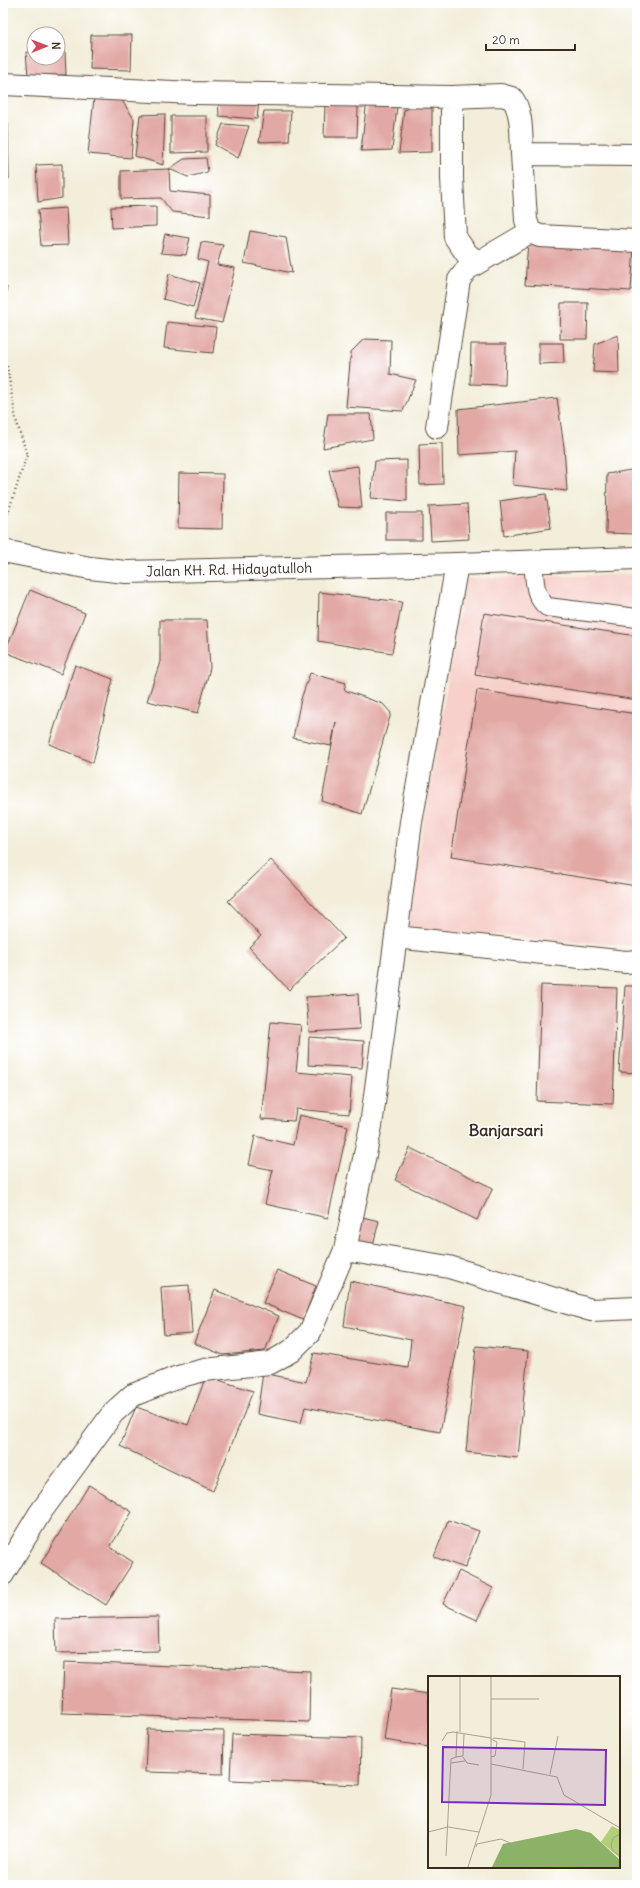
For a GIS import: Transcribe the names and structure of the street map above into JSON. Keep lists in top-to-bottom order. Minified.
{"streets":{"street":["Jalan KH. Rd. Hidayatulloh"]},"districts":["Banjarsari"],"scale_bar":"20 m","north":"right"}
